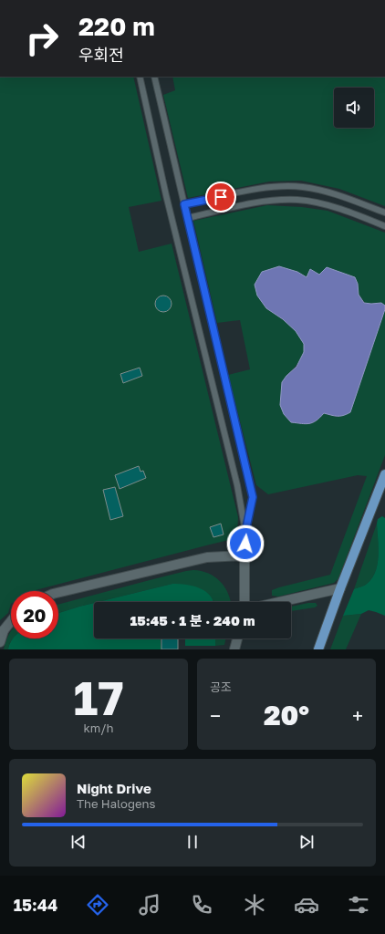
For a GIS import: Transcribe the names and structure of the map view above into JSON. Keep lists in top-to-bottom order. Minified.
{"page":{"turn":["220 m","우회전"],"limit":"20","trip":"15:45 · 1 분 · 240 m","tile":[["17","km/h"],"공조"],"heat":["−","20°","+"],"song":["Night Drive","The Halogens"],"tabs":"15:44"}}
